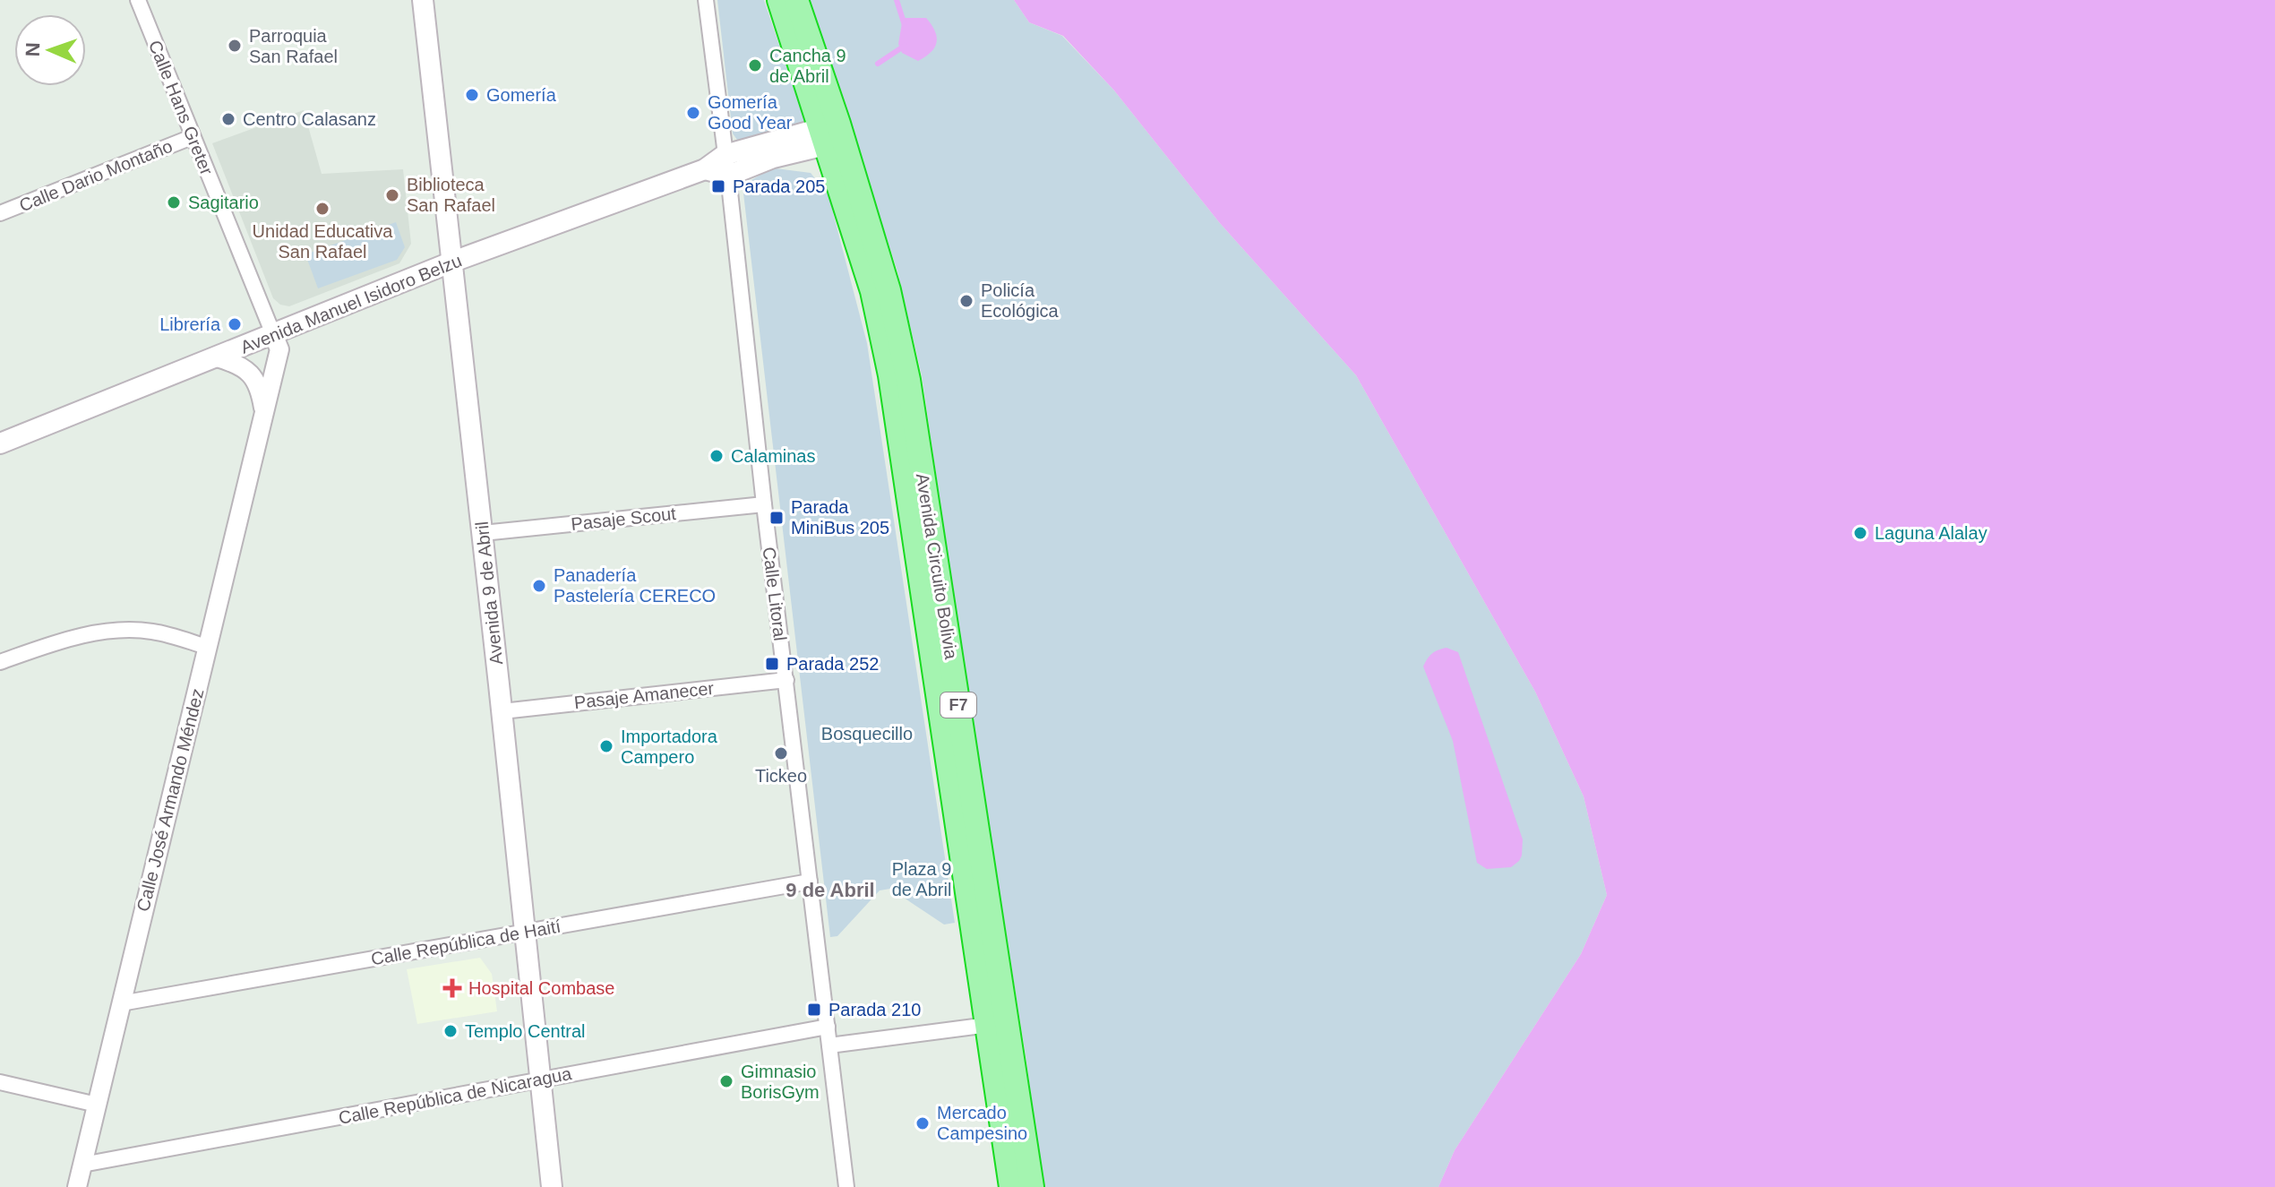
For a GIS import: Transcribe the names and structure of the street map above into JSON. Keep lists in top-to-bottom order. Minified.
{"streets":{"highway":["Avenida Circuito Bolivia","F7"],"main road":["Avenida Manuel Isidoro Belzu","Avenida 9 de Abril"],"street":["Calle Hans Greter","Calle Dario Montaño","Pasaje Scout","Calle Litoral","Pasaje Amanecer","Calle José Armando Méndez","Calle República de Haití","Calle República de Nicaragua"]},"crossings":[["Calle Hans Greter","Calle Dario Montaño"],["Calle Hans Greter","Avenida Manuel Isidoro Belzu"],["Calle Hans Greter","Calle José Armando Méndez"],["Avenida Manuel Isidoro Belzu","Avenida Circuito Bolivia"],["Avenida Manuel Isidoro Belzu","Avenida 9 de Abril"],["Avenida Manuel Isidoro Belzu","Calle Litoral"],["Avenida Manuel Isidoro Belzu","Calle José Armando Méndez"],["Pasaje Scout","Avenida 9 de Abril"],["Pasaje Scout","Calle Litoral"],["Avenida 9 de Abril","Pasaje Amanecer"],["Avenida 9 de Abril","Calle República de Haití"],["Avenida 9 de Abril","Calle República de Nicaragua"],["Calle Litoral","Pasaje Amanecer"],["Calle Litoral","Calle República de Haití"],["Calle Litoral","Calle República de Nicaragua"],["Calle José Armando Méndez","Calle República de Haití"],["Calle José Armando Méndez","Calle República de Nicaragua"]],"districts":["9 de Abril"],"parks":["Bosquecillo","Plaza 9 de Abril"],"places":{"other":["Parroquia San Rafael","Cancha 9 de Abril","Gomería","Gomería Good Year","Centro Calasanz","Biblioteca San Rafael","Sagitario","Unidad Educativa San Rafael","Policía Ecológica","Librería","Calaminas","Laguna Alalay","Panadería Pastelería CERECO","Importadora Campero","Tickeo","Templo Central","Gimnasio BorisGym","Mercado Campesino"],"transit":["Parada 205","Parada MiniBus 205","Parada 252","Parada 210"],"health":["Hospital Combase"]},"north":"left"}
